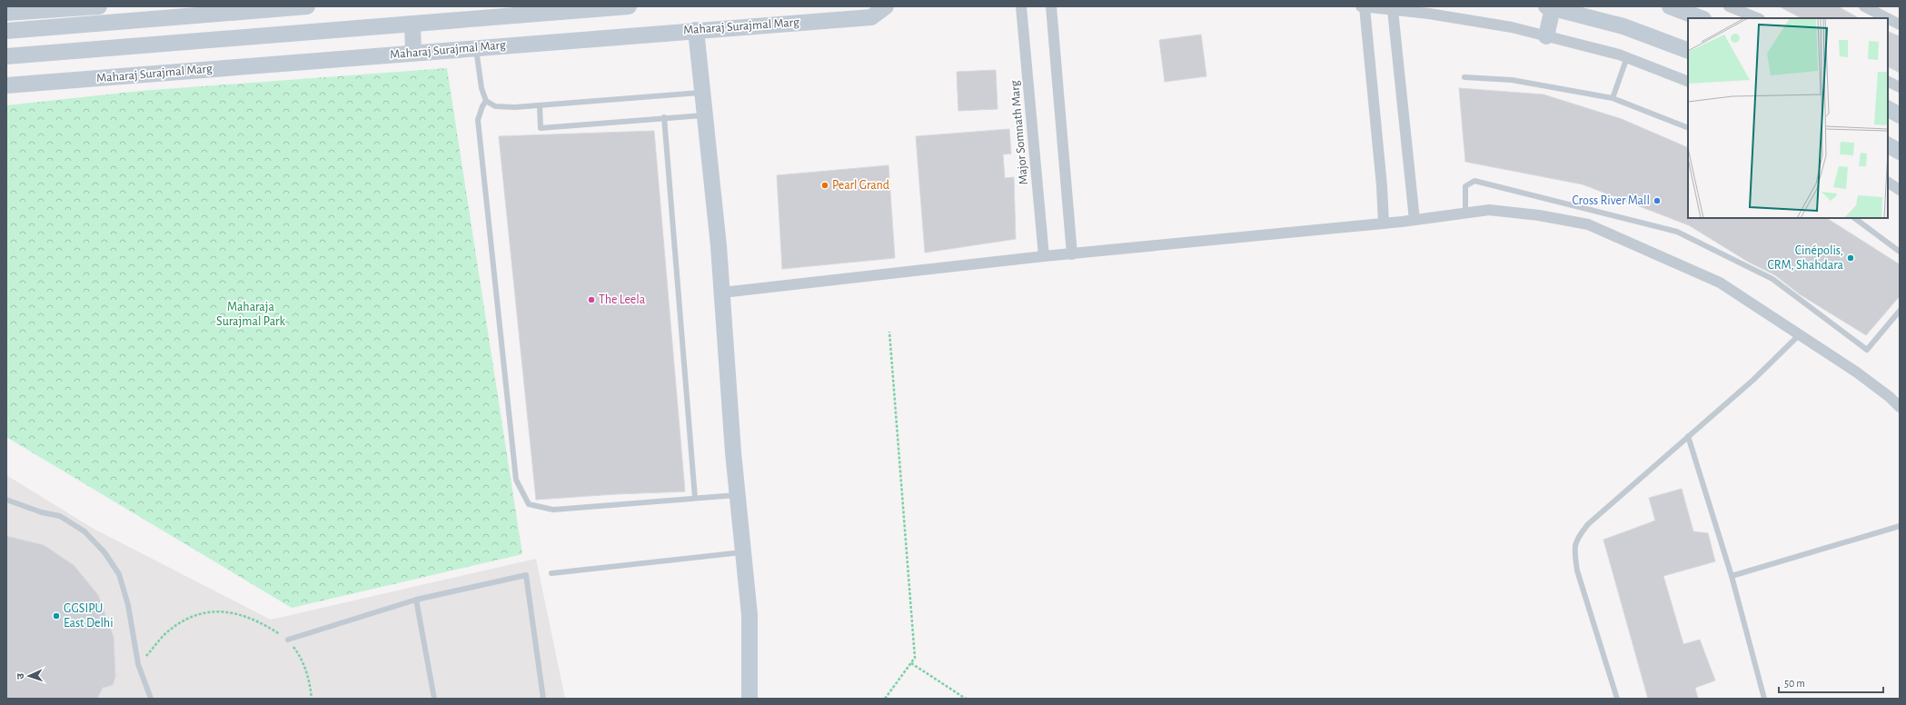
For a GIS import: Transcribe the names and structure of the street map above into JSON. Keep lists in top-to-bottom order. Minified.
{"streets":{"street":["Maharaj Surajmal Marg","Major Somnath Marg"]},"parks":["Maharaja Surajmal Park"],"places":["Pearl Grand","Cross River Mall","Cinépolis, CRM, Shahdara","The Leela","GGSIPU East Delhi"],"scale_bar":"50 m","north":"left"}
